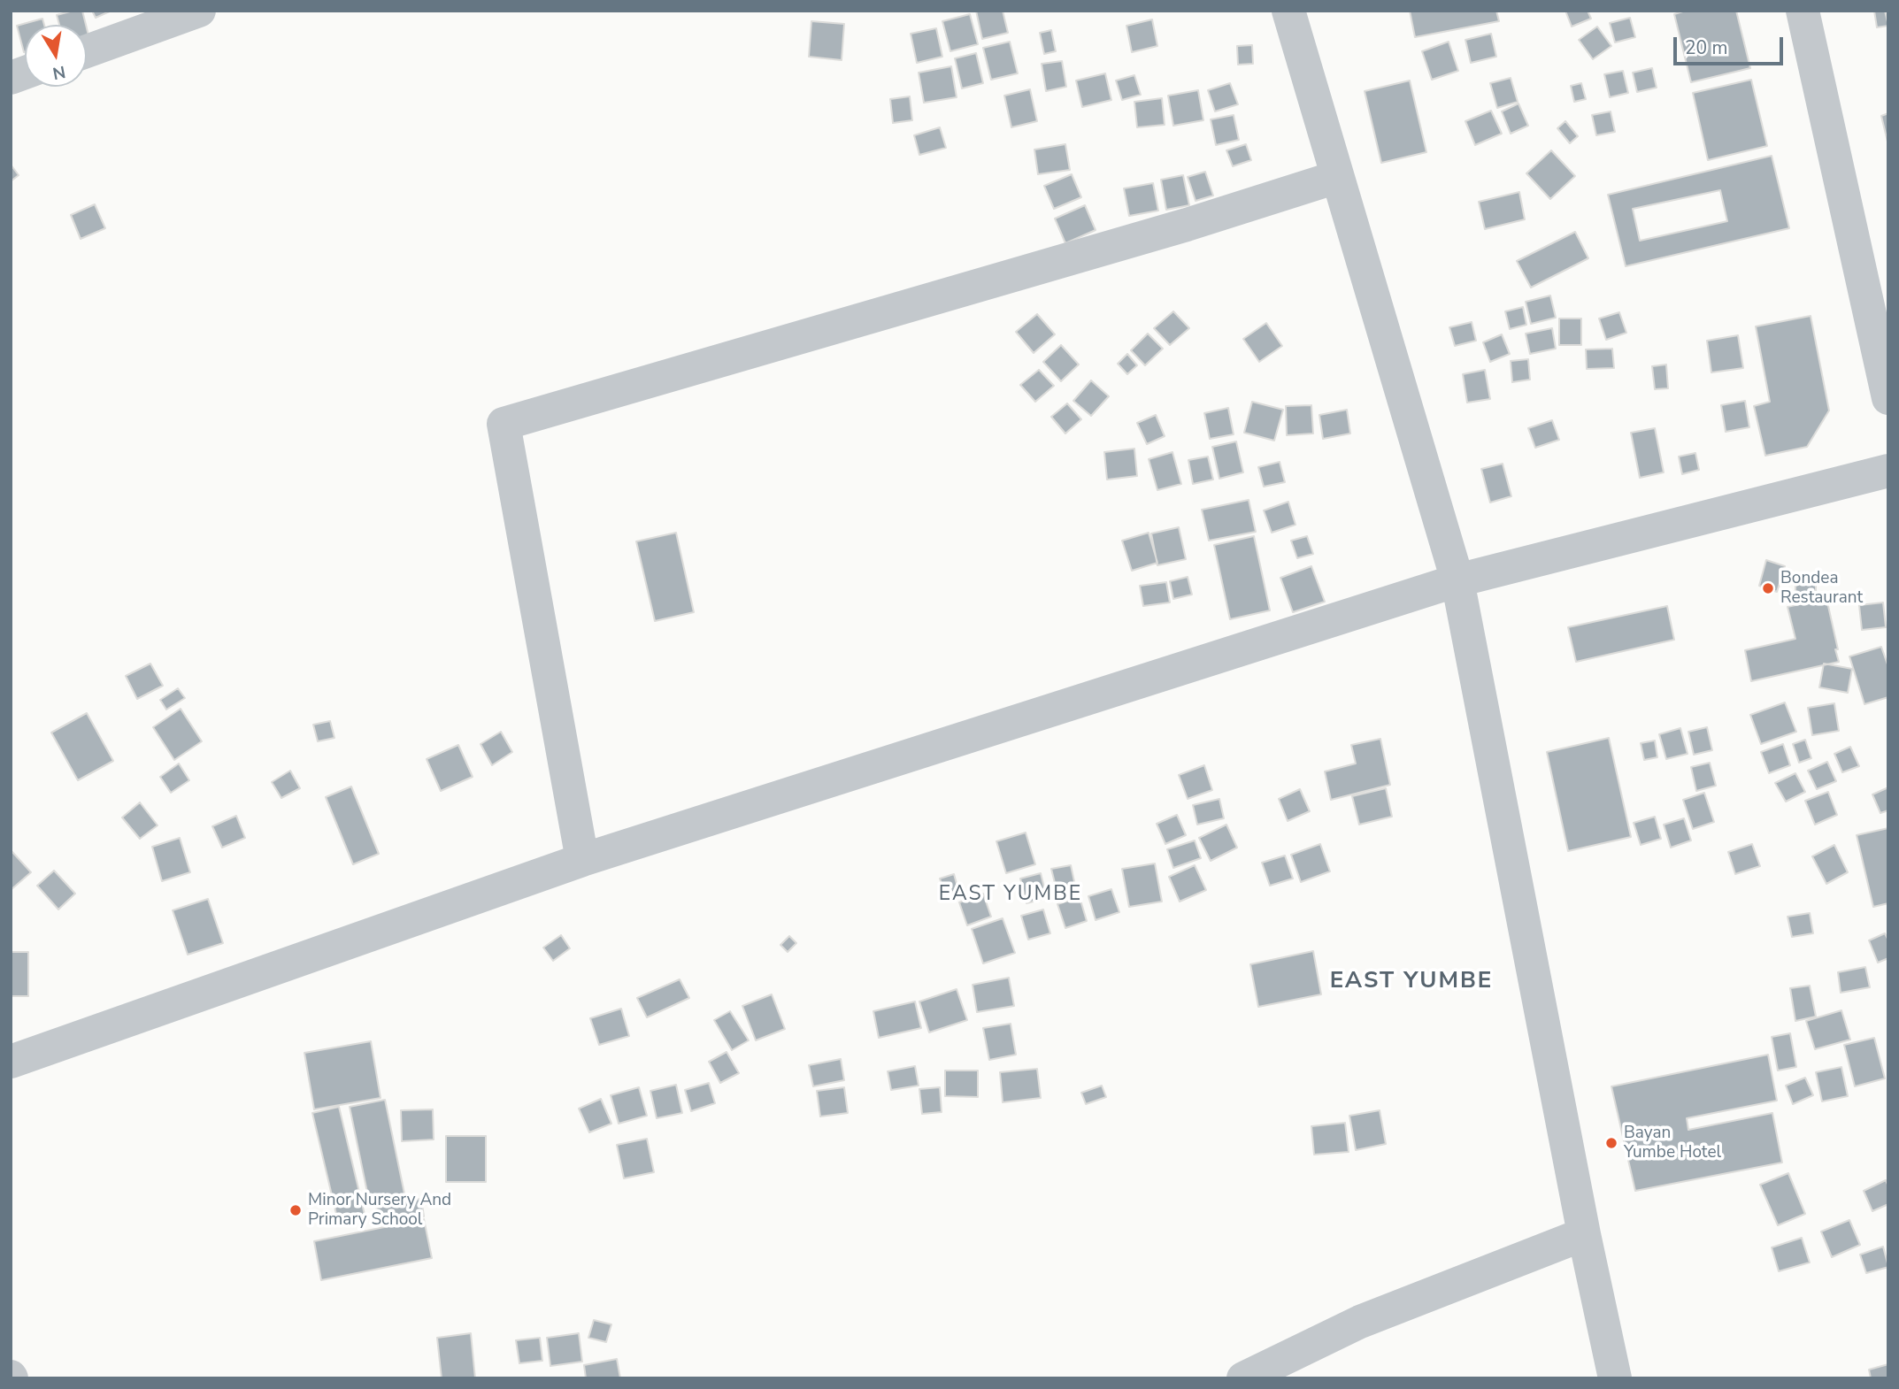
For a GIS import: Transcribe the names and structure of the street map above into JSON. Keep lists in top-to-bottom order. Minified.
{"districts":["EAST YUMBE","EAST YUMBE"],"places":["Bondea Restaurant","Bayan Yumbe Hotel","Minor Nursery And Primary School"],"scale_bar":"20 m","north":"bottom"}
